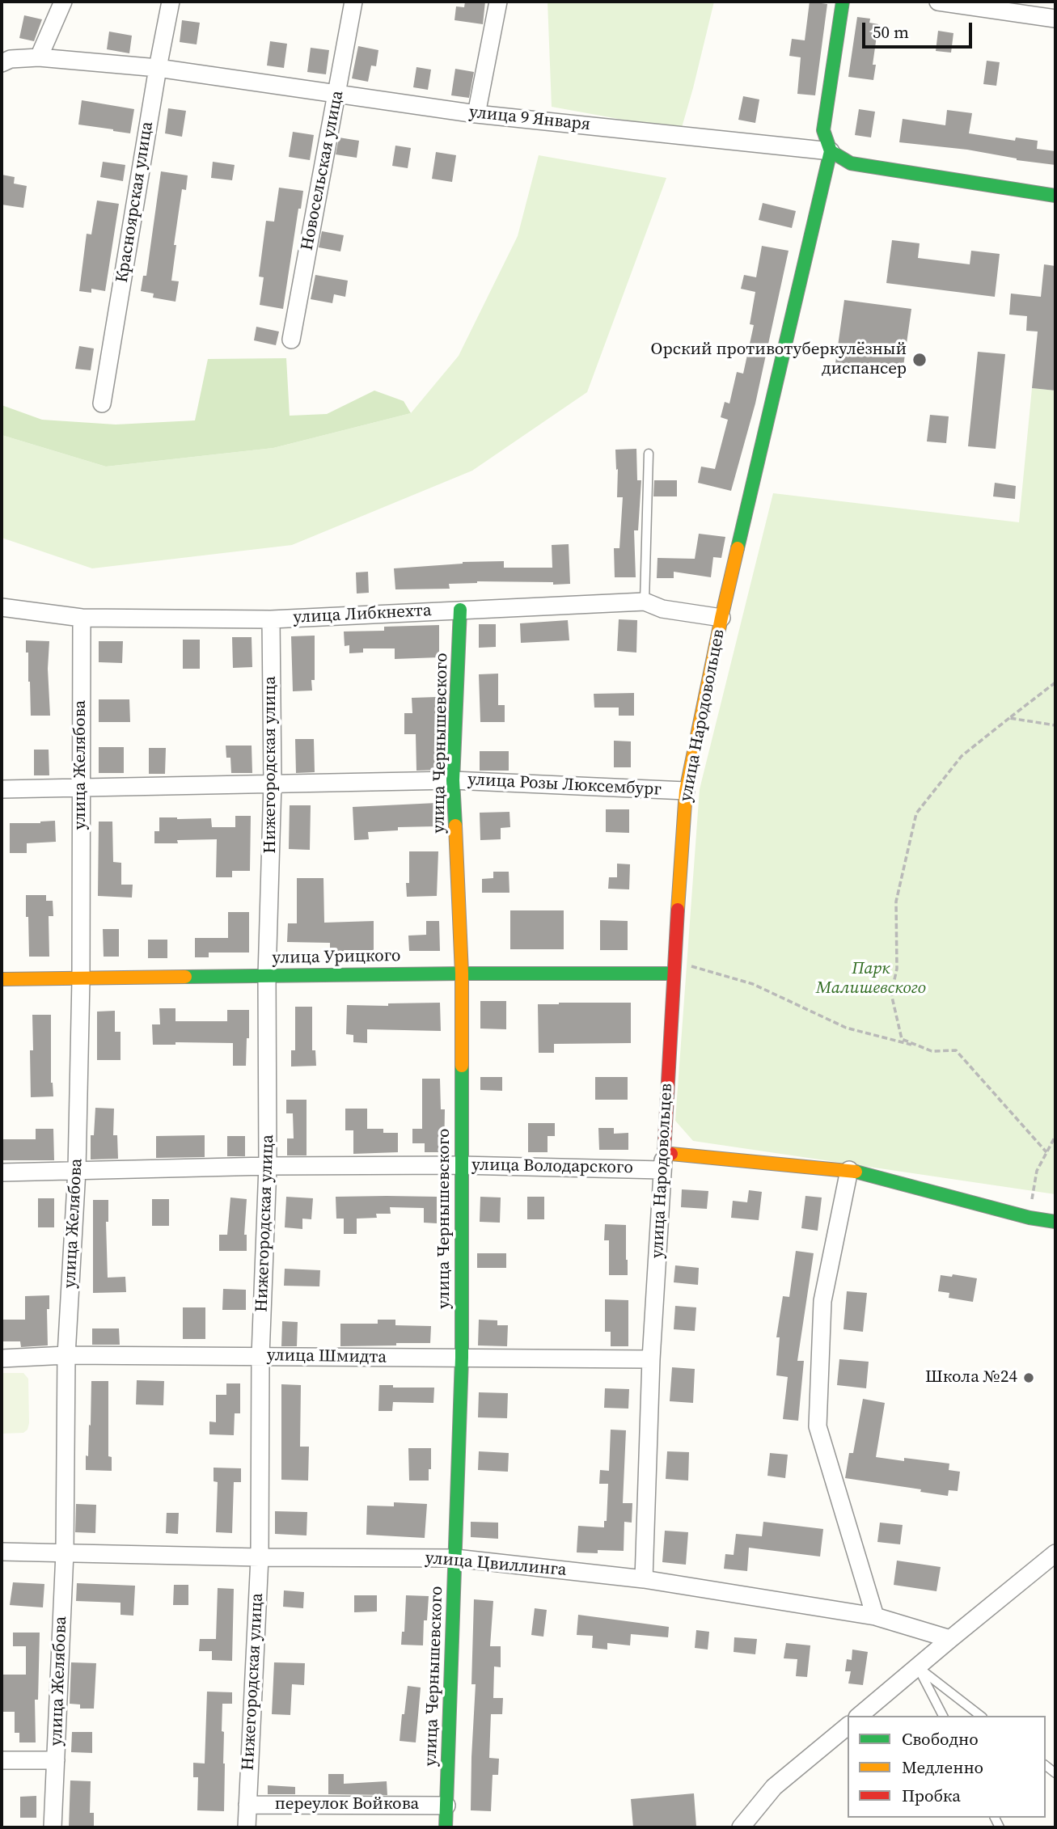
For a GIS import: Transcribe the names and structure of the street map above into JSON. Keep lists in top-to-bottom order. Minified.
{"streets":{"street":["улица 9 Января","Новосельская улица","Красноярская улица","улица Либкнехта","улица Народовольцев","улица Чернышевского","улица Желябова","Нижегородская улица","улица Розы Люксембург","улица Урицкого","улица Володарского","улица Шмидта","улица Цвиллинга","переулок Войкова"]},"crossings":[["улица 9 Января","Новосельская улица"],["улица 9 Января","Красноярская улица"],["улица 9 Января","улица Народовольцев"],["улица Либкнехта","улица Народовольцев"],["улица Либкнехта","улица Чернышевского"],["улица Либкнехта","улица Желябова"],["улица Либкнехта","Нижегородская улица"],["улица Народовольцев","улица Розы Люксембург"],["улица Народовольцев","улица Урицкого"],["улица Народовольцев","улица Володарского"],["улица Народовольцев","улица Шмидта"],["улица Народовольцев","улица Цвиллинга"],["улица Чернышевского","улица Розы Люксембург"],["улица Чернышевского","улица Урицкого"],["улица Чернышевского","улица Володарского"],["улица Чернышевского","улица Шмидта"],["улица Чернышевского","улица Цвиллинга"],["улица Чернышевского","переулок Войкова"],["улица Желябова","улица Розы Люксембург"],["улица Желябова","улица Урицкого"],["улица Желябова","улица Володарского"],["улица Желябова","улица Шмидта"],["улица Желябова","улица Цвиллинга"],["Нижегородская улица","улица Розы Люксембург"],["Нижегородская улица","улица Урицкого"],["Нижегородская улица","улица Володарского"],["Нижегородская улица","улица Шмидта"],["Нижегородская улица","улица Цвиллинга"],["Нижегородская улица","переулок Войкова"]],"parks":["Парк Малишевского"],"places":["Орский противотуберкулёзный диспансер","Школа №24"],"legend":["Свободно","Медленно","Пробка"],"scale_bar":"50 m"}
